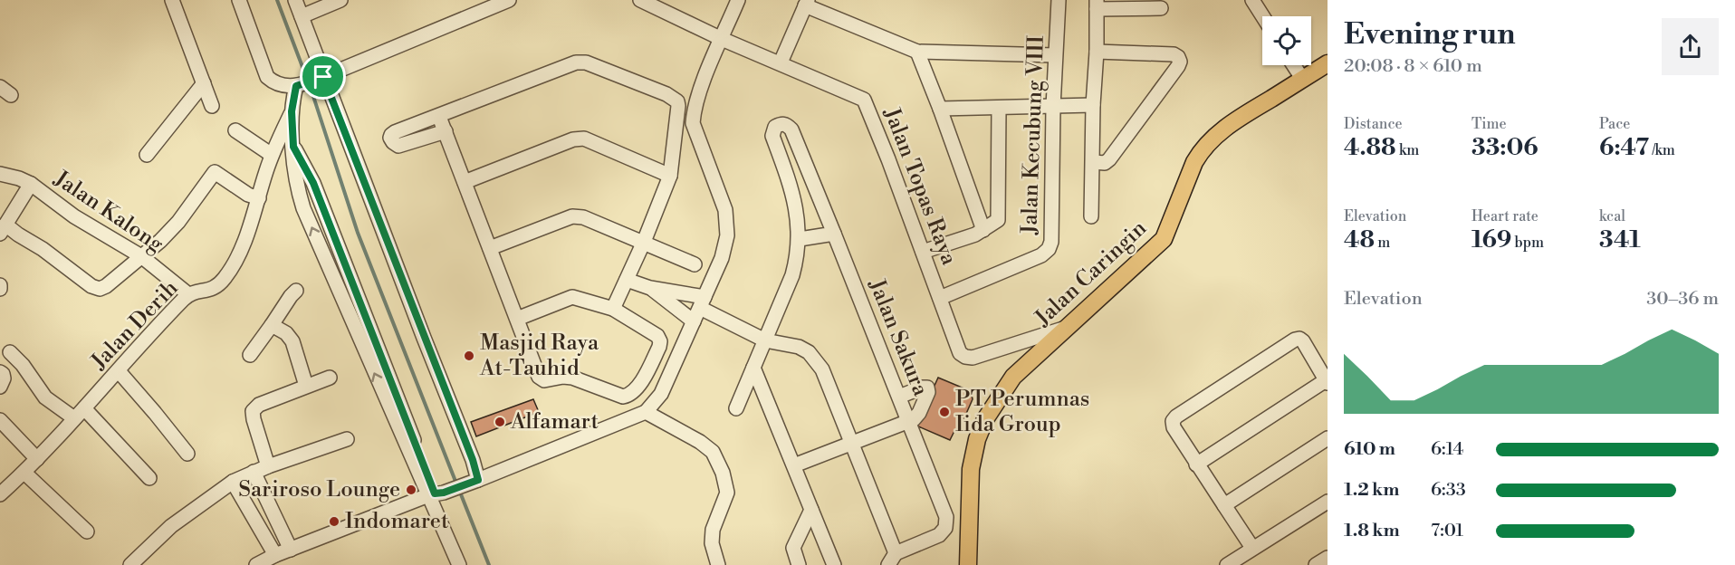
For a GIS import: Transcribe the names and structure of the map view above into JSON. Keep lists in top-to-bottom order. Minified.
{"streets":{"main road":["Jalan Caringin"],"street":["Jalan Kecubung VIII","Jalan Topas Raya","Jalan Kalong","Jalan Derih","Jalan Sakura"]},"crossings":[["Jalan Kecubung VIII","Jalan Topas Raya"],["Jalan Topas Raya","Jalan Caringin"],["Jalan Kalong","Jalan Derih"]],"places":["Masjid Raya At-Tauhid","PT Perumnas Iida Group","Alfamart","Sariroso Lounge","Indomaret"],"page":{"heading":["Evening run","20:08 · 8 × 610 m"],"stats":[["Distance","4.88 km"],["Time","33:06"],["Pace","6:47 /km"],["Elevation","48 m"],["Heart rate","169 bpm"],["kcal","341"]],"chart":["Elevation","30–36 m"],"list":[{"name":"610 m","note":"6:14"},{"name":"1.2 km","note":"6:33"},{"name":"1.8 km","note":"7:01"}]}}
